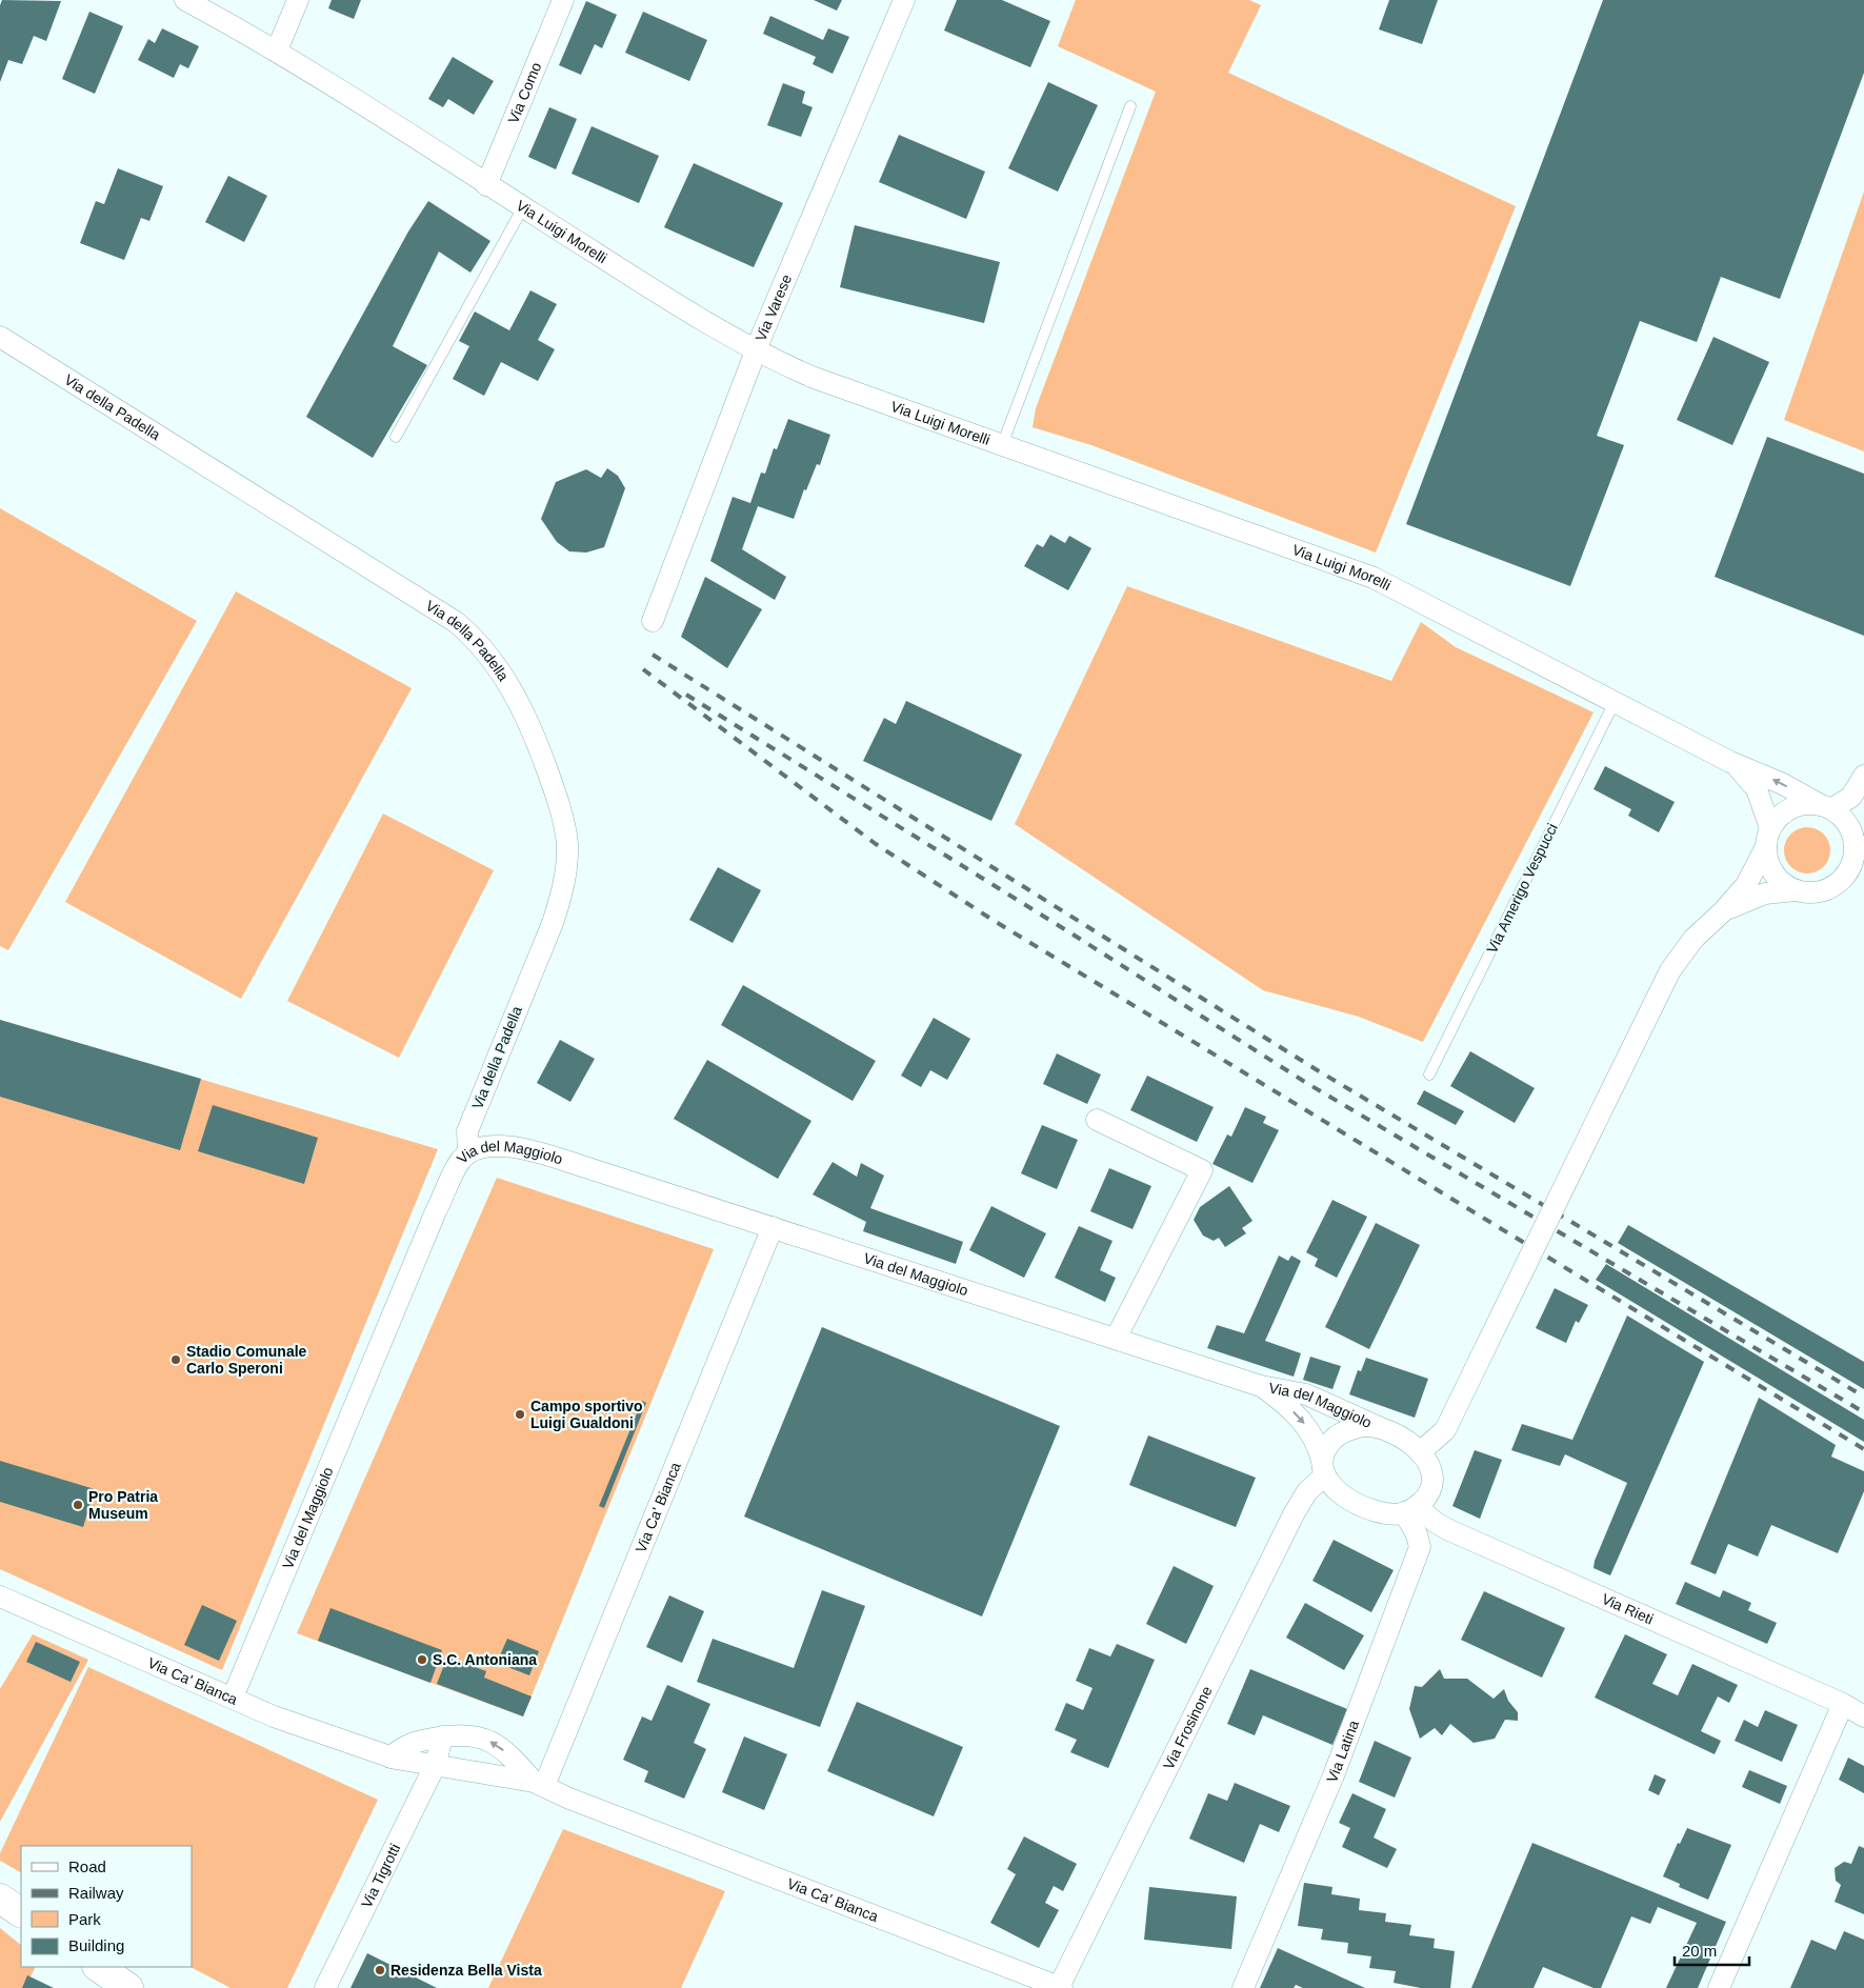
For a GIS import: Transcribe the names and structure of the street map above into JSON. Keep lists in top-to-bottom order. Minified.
{"streets":{"street":["Via Como","Via Luigi Morelli","Via Varese","Via della Padella","Via del Maggiolo","Via Ca' Bianca","Via Rieti","Via Frosinone","Via Latina","Via Tigrotti"],"lane":["Via Amerigo Vespucci"]},"crossings":[["Via Como","Via Luigi Morelli"],["Via Luigi Morelli","Via Varese"],["Via Luigi Morelli","Via Amerigo Vespucci"],["Via della Padella","Via del Maggiolo"],["Via del Maggiolo","Via Ca' Bianca"],["Via del Maggiolo","Via Rieti"],["Via del Maggiolo","Via Frosinone"],["Via del Maggiolo","Via Latina"],["Via Ca' Bianca","Via Frosinone"],["Via Ca' Bianca","Via Tigrotti"],["Via Rieti","Via Frosinone"],["Via Rieti","Via Latina"],["Via Frosinone","Via Latina"]],"places":["Stadio Comunale Carlo Speroni","Campo sportivo Luigi Gualdoni","Pro Patria Museum","S.C. Antoniana","Residenza Bella Vista"],"legend":["Road","Railway","Park","Building"],"scale_bar":"20 m"}
